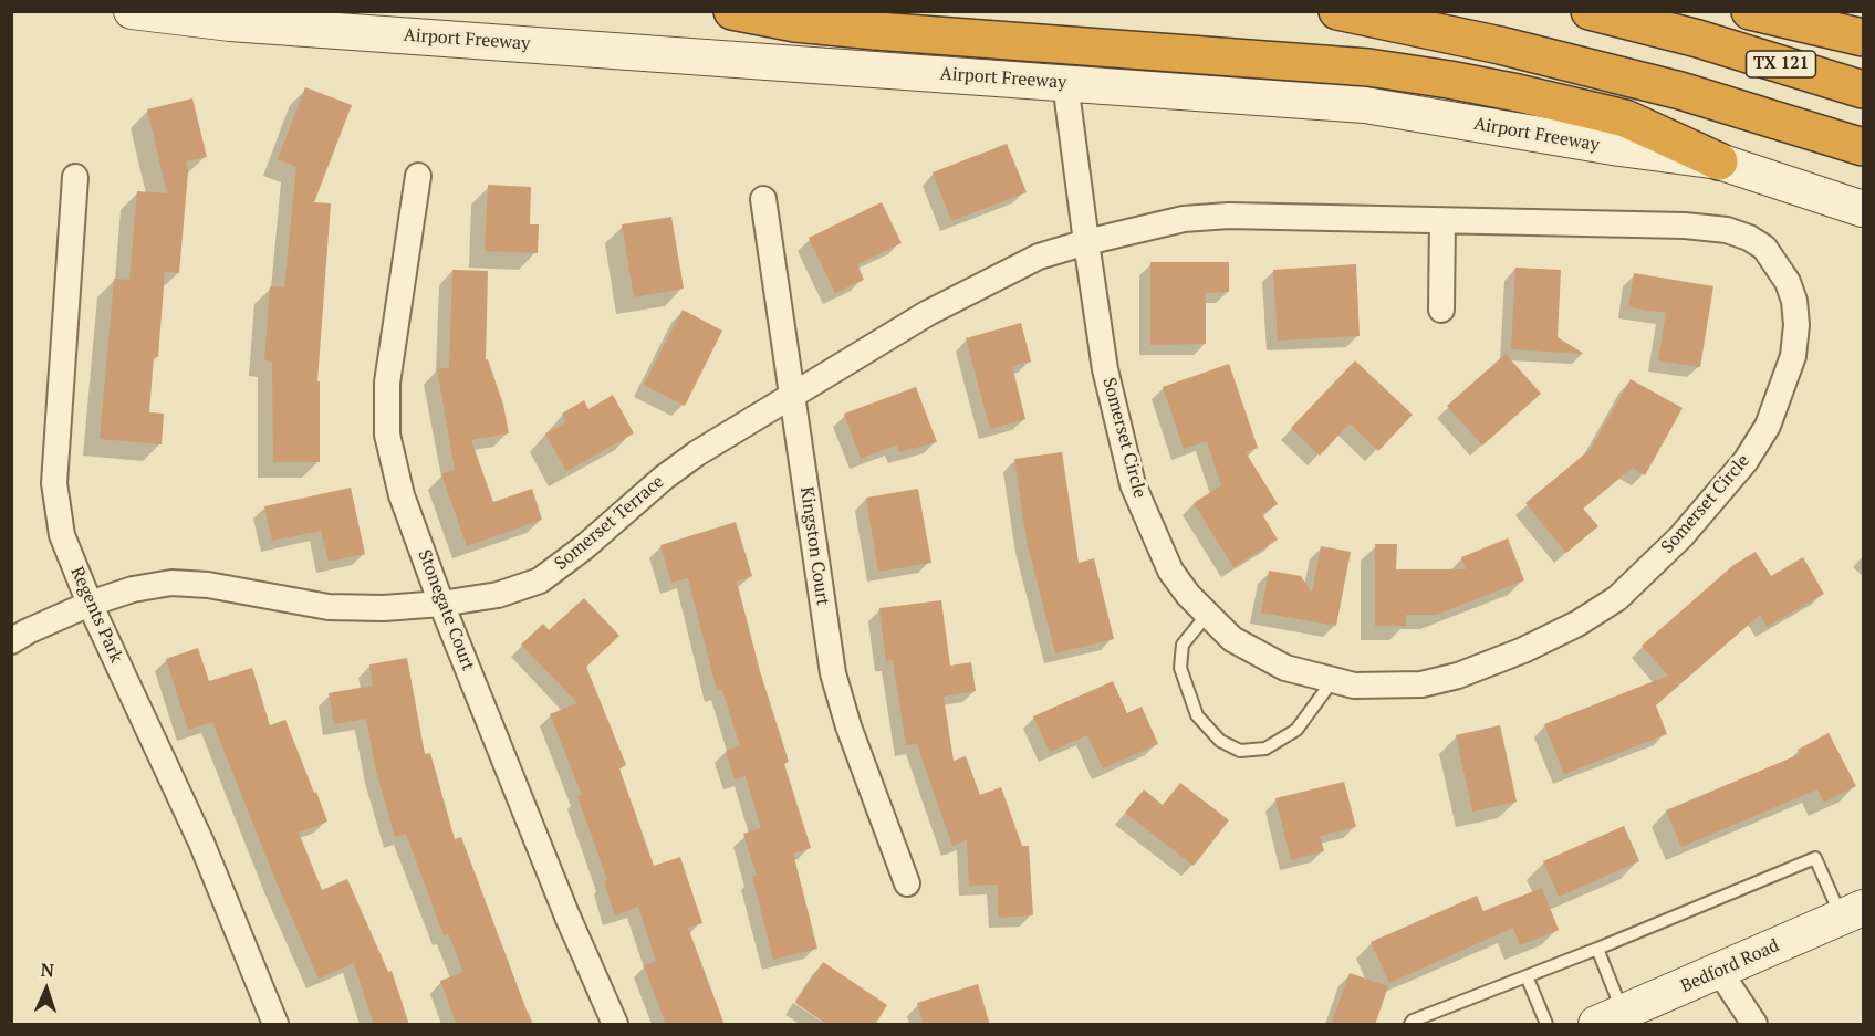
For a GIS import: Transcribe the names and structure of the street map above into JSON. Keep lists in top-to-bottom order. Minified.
{"streets":{"highway":["TX 121"],"main road":["Airport Freeway","Bedford Road"],"street":["Somerset Circle","Somerset Terrace","Kingston Court","Stonegate Court","Regents Park"]},"crossings":[["Airport Freeway","Somerset Circle"],["Somerset Circle","Somerset Terrace"],["Somerset Terrace","Kingston Court"],["Somerset Terrace","Stonegate Court"],["Somerset Terrace","Regents Park"]],"north":"top"}
